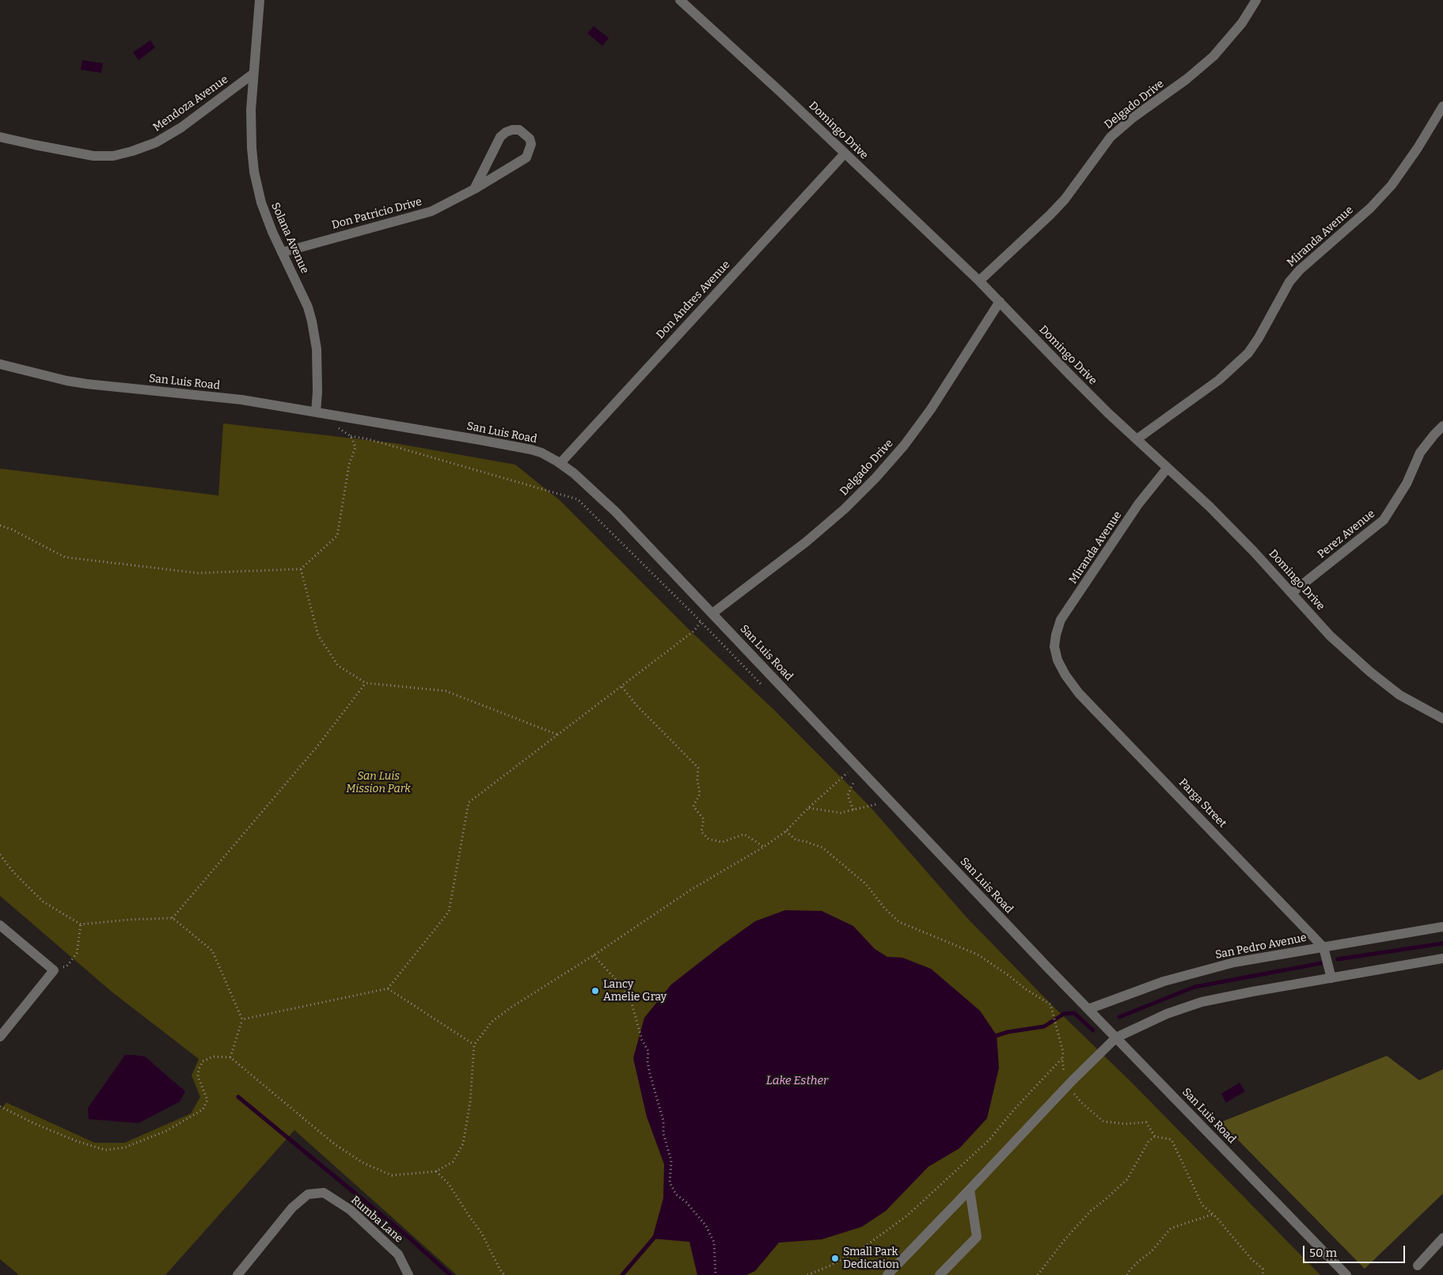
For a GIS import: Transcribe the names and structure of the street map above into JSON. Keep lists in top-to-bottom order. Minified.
{"streets":{"street":["Mendoza Avenue","Delgado Drive","Domingo Drive","Don Patricio Drive","Miranda Avenue","Solana Avenue","Don Andres Avenue","San Luis Road","Perez Avenue","Parga Street","San Pedro Avenue","Rumba Lane"]},"crossings":[["Mendoza Avenue","Solana Avenue"],["Delgado Drive","Domingo Drive"],["Delgado Drive","San Luis Road"],["Domingo Drive","Miranda Avenue"],["Domingo Drive","Don Andres Avenue"],["Domingo Drive","Perez Avenue"],["Don Patricio Drive","Solana Avenue"],["Miranda Avenue","Parga Street"],["Solana Avenue","San Luis Road"],["Don Andres Avenue","San Luis Road"],["San Luis Road","San Pedro Avenue"],["Parga Street","San Pedro Avenue"]],"water":["Lake Esther"],"parks":["San Luis Mission Park"],"places":["Lancy Amelie Gray","Small Park Dedication"],"scale_bar":"50 m"}
